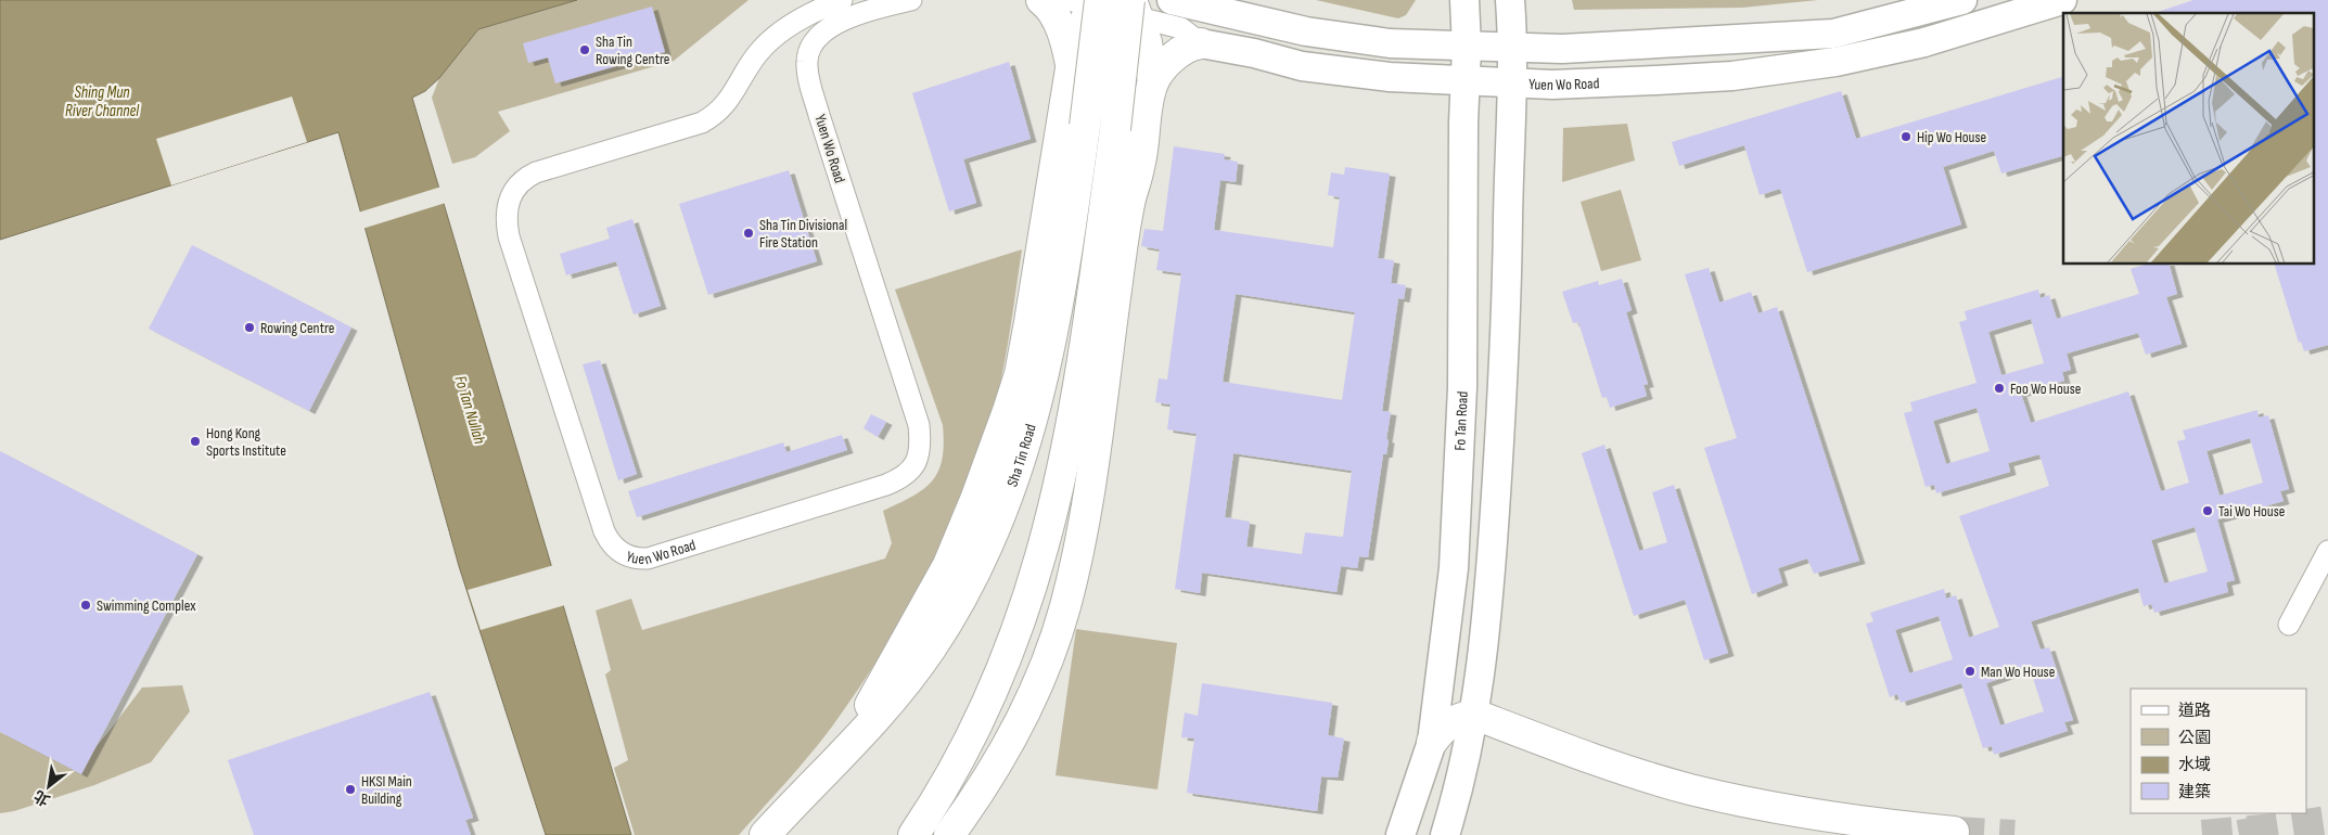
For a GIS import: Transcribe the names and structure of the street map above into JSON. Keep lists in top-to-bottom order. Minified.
{"streets":{"highway":["Sha Tin Road"],"main road":["Yuen Wo Road","Fo Tan Road"]},"crossings":[["Yuen Wo Road","Fo Tan Road"],["Yuen Wo Road","Sha Tin Road"]],"water":["Shing Mun River Channel","Fo Tan Nullah"],"places":["Sha Tin Rowing Centre","Hip Wo House","Sha Tin Divisional Fire Station","Rowing Centre","Foo Wo House","Hong Kong Sports Institute","Tai Wo House","Swimming Complex","Man Wo House","HKSI Main Building"],"legend":["道路","公園","水域","建築"],"north":"bottom left"}
